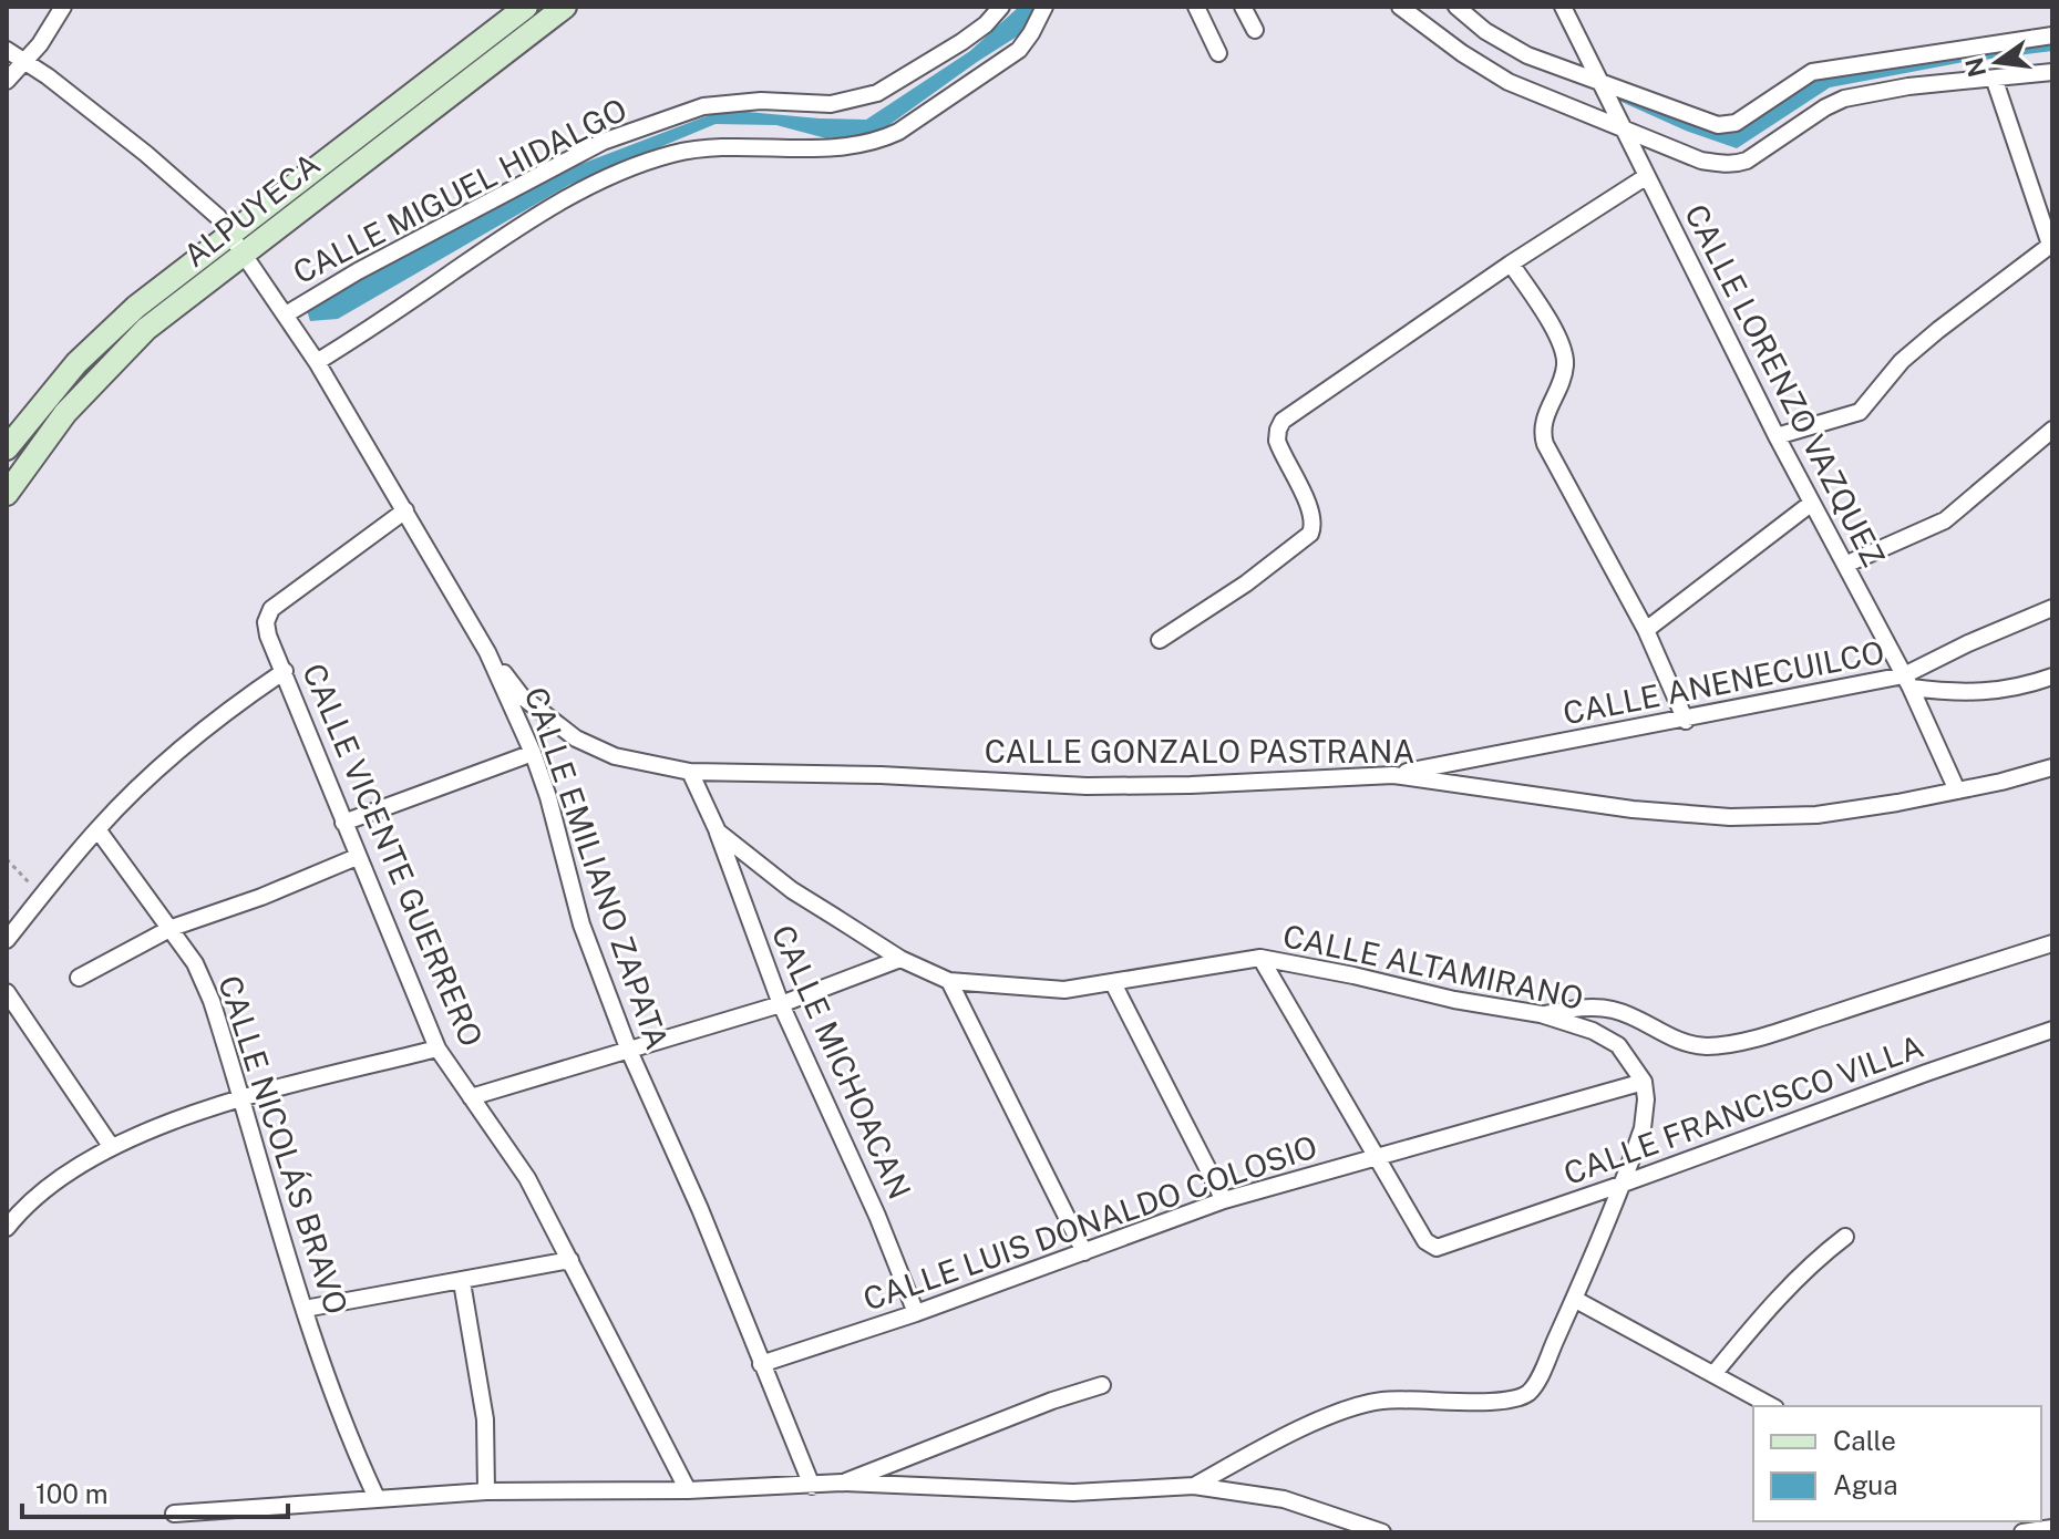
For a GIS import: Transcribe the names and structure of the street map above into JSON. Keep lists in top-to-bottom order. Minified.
{"streets":{"main road":["ALPUYECA"],"street":["CALLE MIGUEL HIDALGO","CALLE LORENZO VAZQUEZ","CALLE ANENECUILCO","CALLE GONZALO PASTRANA","CALLE VICENTE GUERRERO","CALLE EMILIANO ZAPATA","CALLE ALTAMIRANO","CALLE MICHOACAN","CALLE FRANCISCO VILLA","CALLE NICOLÁS BRAVO","CALLE LUIS DONALDO COLOSIO"]},"crossings":[["CALLE MIGUEL HIDALGO","CALLE EMILIANO ZAPATA"],["ALPUYECA","CALLE EMILIANO ZAPATA"],["CALLE LORENZO VAZQUEZ","CALLE ANENECUILCO"],["CALLE LORENZO VAZQUEZ","CALLE GONZALO PASTRANA"],["CALLE ANENECUILCO","CALLE GONZALO PASTRANA"],["CALLE GONZALO PASTRANA","CALLE EMILIANO ZAPATA"],["CALLE GONZALO PASTRANA","CALLE ALTAMIRANO"],["CALLE VICENTE GUERRERO","CALLE EMILIANO ZAPATA"],["CALLE EMILIANO ZAPATA","CALLE LUIS DONALDO COLOSIO"],["CALLE ALTAMIRANO","CALLE MICHOACAN"],["CALLE ALTAMIRANO","CALLE LUIS DONALDO COLOSIO"],["CALLE MICHOACAN","CALLE LUIS DONALDO COLOSIO"],["CALLE FRANCISCO VILLA","CALLE LUIS DONALDO COLOSIO"]],"legend":["Calle","Agua"],"scale_bar":"100 m","north":"left"}
